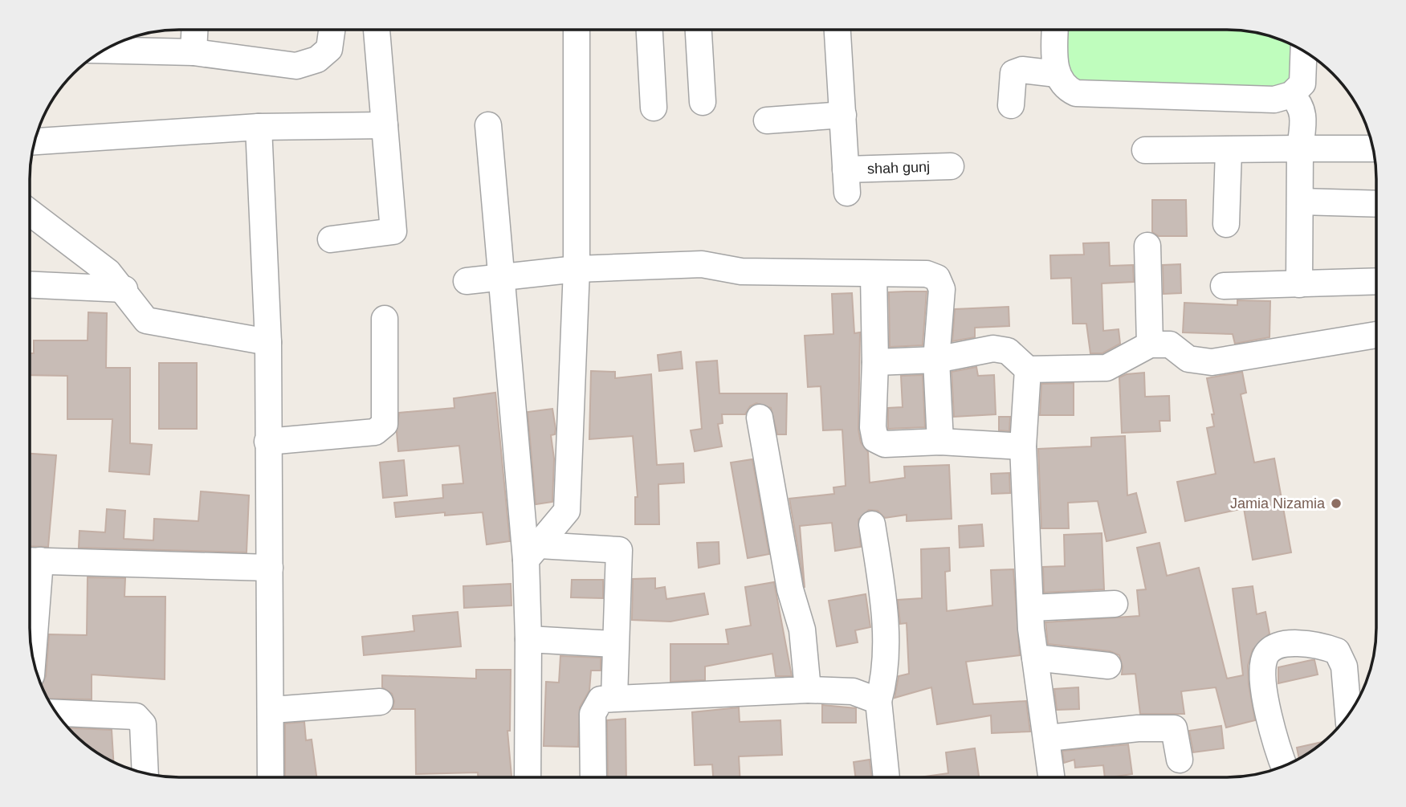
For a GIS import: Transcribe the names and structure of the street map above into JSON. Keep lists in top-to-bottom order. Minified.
{"streets":{"street":["shah gunj"]},"places":["Jamia Nizamia"]}
